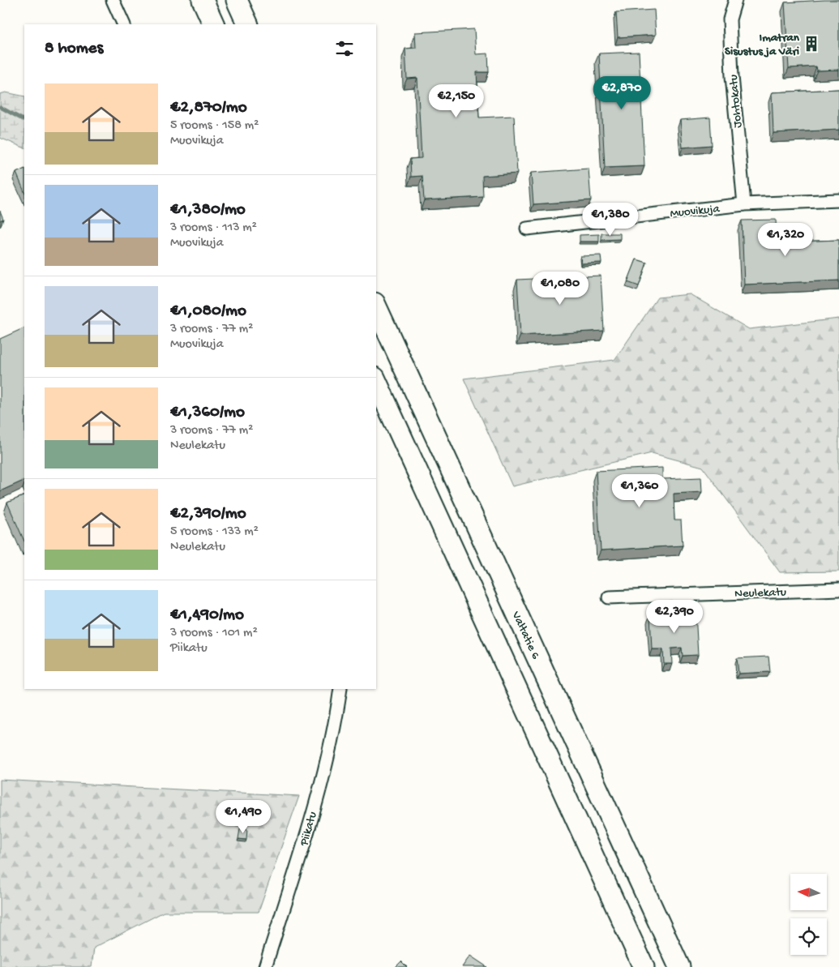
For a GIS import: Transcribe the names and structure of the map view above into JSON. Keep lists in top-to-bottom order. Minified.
{"streets":{"highway":["Valtatie 6"],"street":["Johtokatu","Muovikuja","Neulekatu","Piikatu"]},"crossings":[["Johtokatu","Muovikuja"]],"places":{"building":["Imatran Sisustus ja Väri"]},"north":"left","page":{"heading":"8 homes","list":[{"name":"€2,870/mo","note":"5 rooms · 158 m² · Muovikuja"},{"name":"€1,380/mo","note":"3 rooms · 113 m² · Muovikuja"},{"name":"€1,080/mo","note":"3 rooms · 77 m² · Muovikuja"},{"name":"€1,360/mo","note":"3 rooms · 77 m² · Neulekatu"},{"name":"€2,390/mo","note":"5 rooms · 133 m² · Neulekatu"},{"name":"€1,490/mo","note":"3 rooms · 101 m² · Piikatu"}],"price":["€2,870","€2,150","€1,380","€1,320","€1,080","€1,360","€2,390","€1,490"]}}
